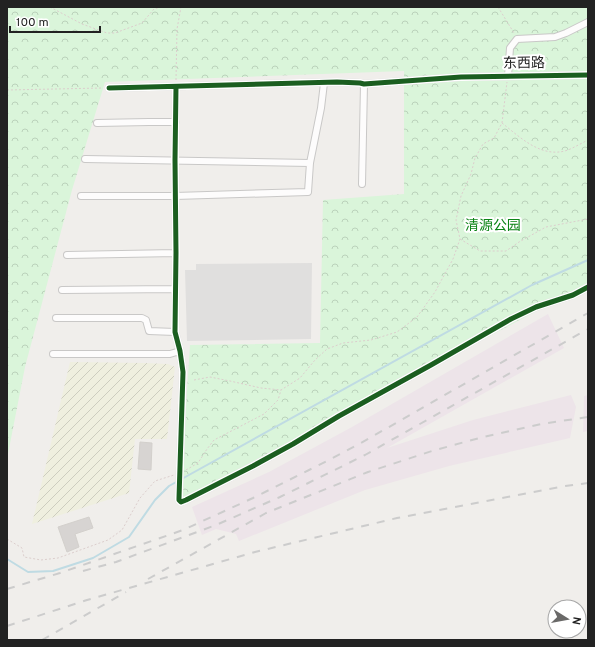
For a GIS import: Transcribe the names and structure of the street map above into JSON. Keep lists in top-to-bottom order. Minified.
{"streets":{"street":["东西路"]},"parks":["清源公园"],"scale_bar":"100 m","north":"right"}
